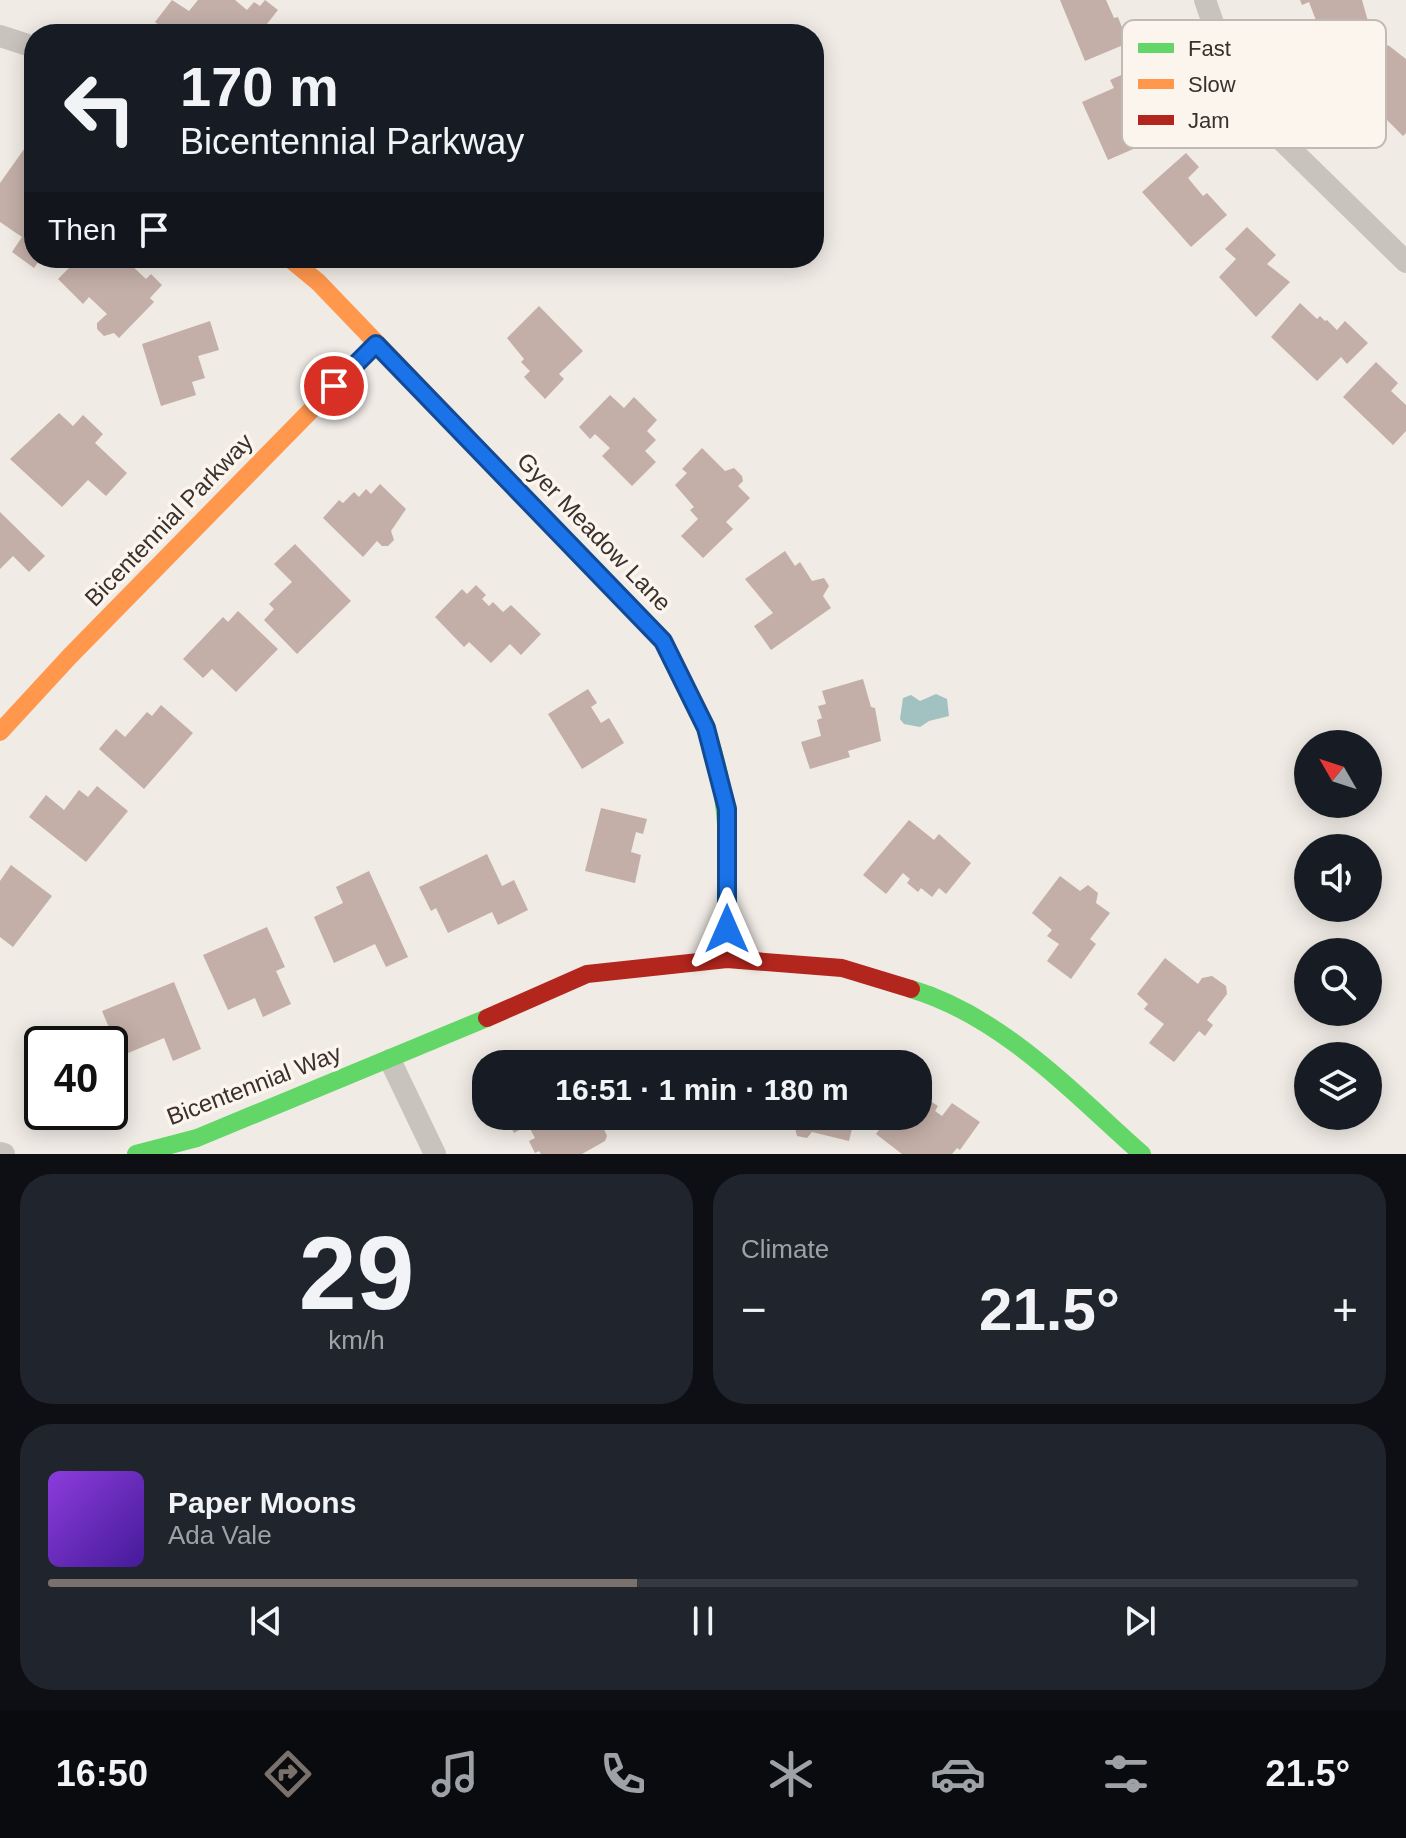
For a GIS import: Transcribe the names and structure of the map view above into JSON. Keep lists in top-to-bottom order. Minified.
{"streets":{"street":["Bicentennial Parkway","Gyer Meadow Lane","Bicentennial Way"]},"crossings":[["Bicentennial Parkway","Gyer Meadow Lane"]],"legend":["Fast","Slow","Jam"],"north":"top left","page":{"turn":["170 m","Bicentennial Parkway"],"then":"Then","limit":"40","trip":"16:51 · 1 min · 180 m","tile":[["29","km/h"],"Climate"],"heat":["−","21.5°","+"],"song":["Paper Moons","Ada Vale"],"tabs":["16:50","21.5°"]}}
